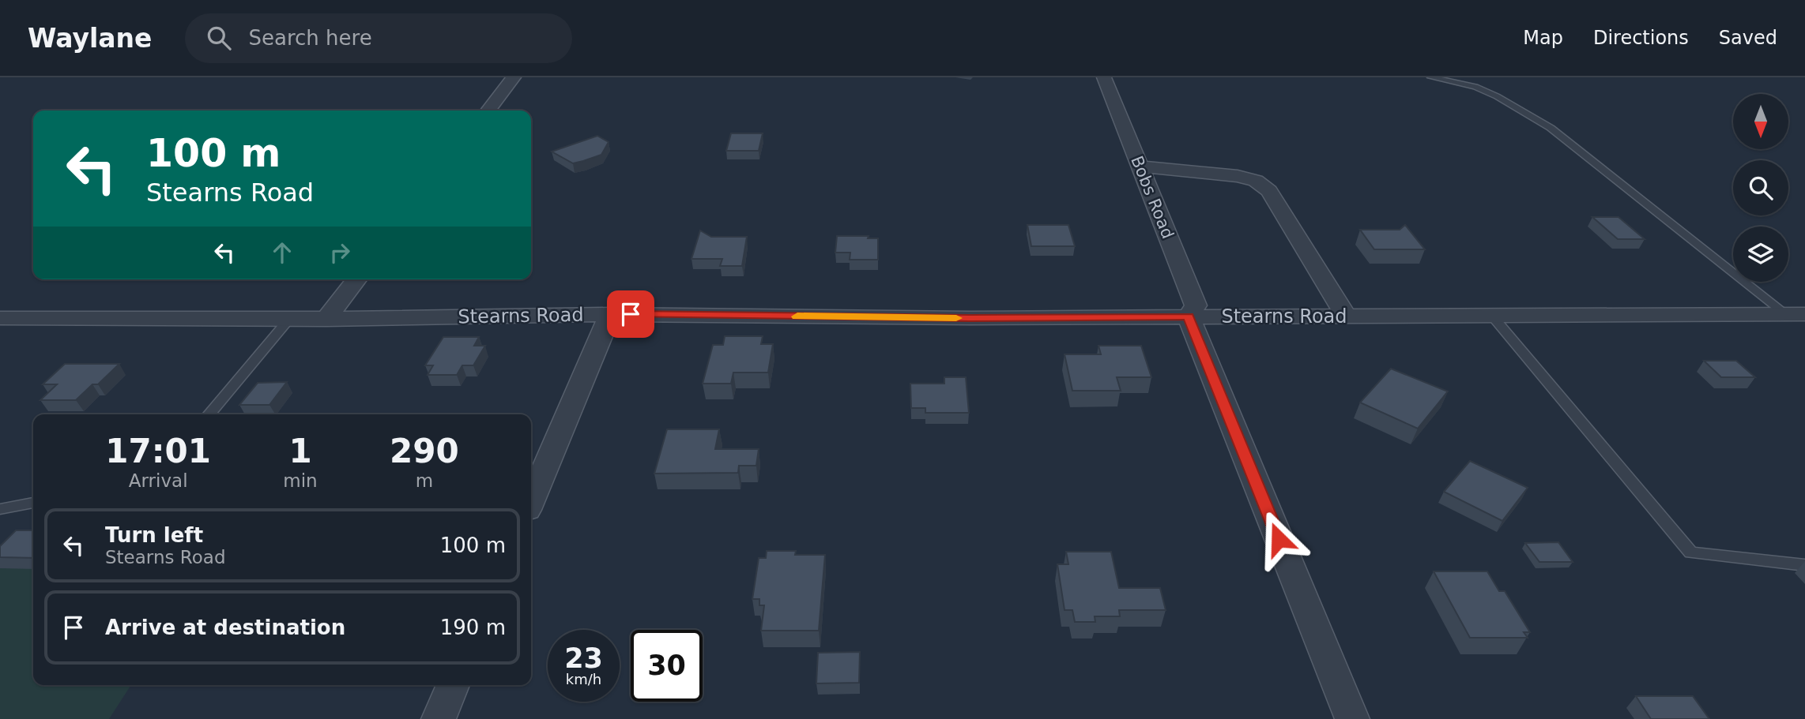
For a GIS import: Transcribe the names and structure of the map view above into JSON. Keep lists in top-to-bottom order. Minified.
{"streets":{"street":["Bobs Road","Stearns Road"]},"crossings":[["Bobs Road","Stearns Road"]],"north":"bottom","page":{"header":"Waylane","search":"Search here","nav":["Map","Directions","Saved"],"turn":["100 m","Stearns Road"],"eta":["17:01","Arrival","1","min","290","m"],"list":[{"name":"Turn left","note":"Stearns Road","value":"100 m"},{"name":"Arrive at destination","value":"190 m"}],"speed":"23 km/h","limit":"30"}}
